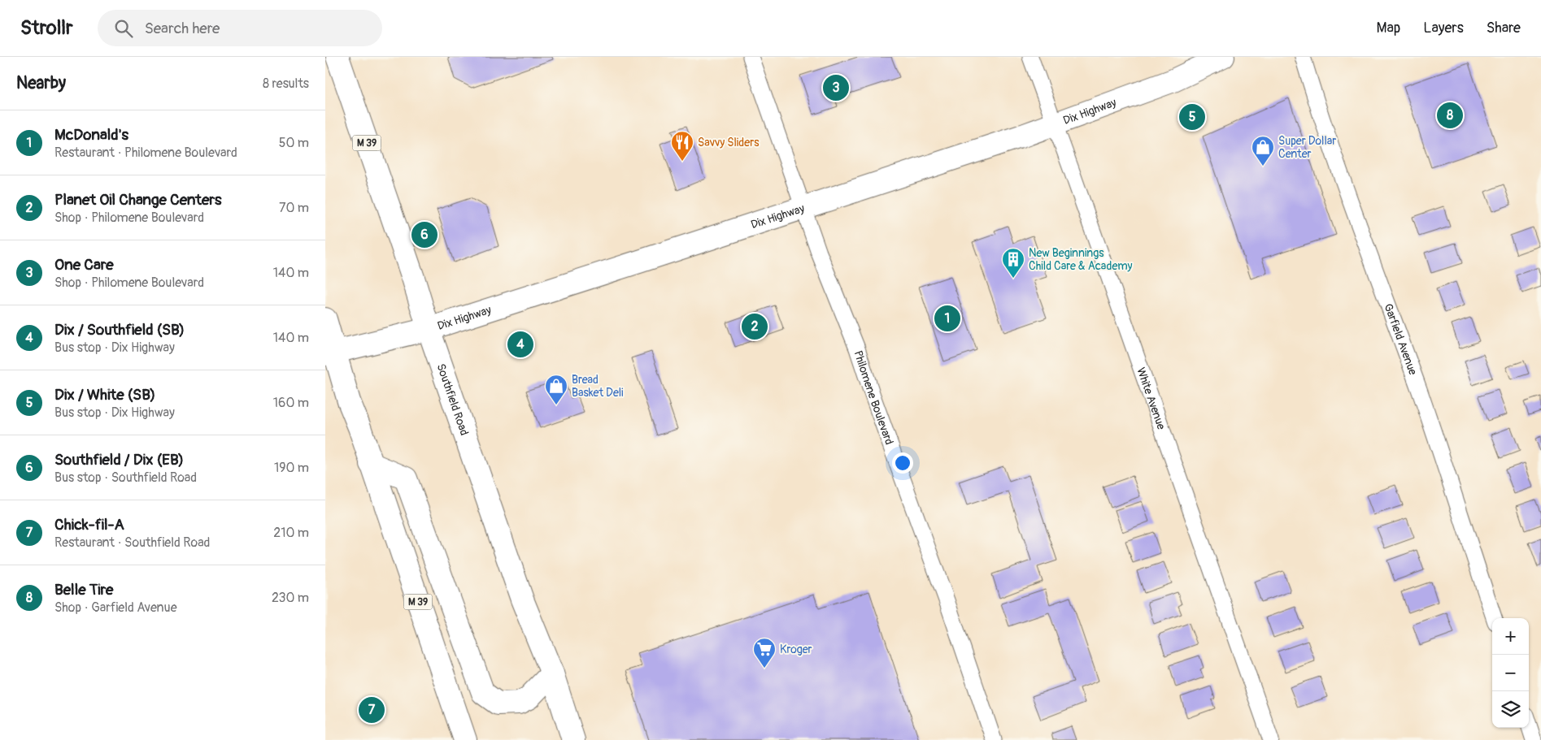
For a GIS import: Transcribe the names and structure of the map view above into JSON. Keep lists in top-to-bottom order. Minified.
{"streets":{"main road":["Dix Highway","M 39","Southfield Road"],"street":["Garfield Avenue","Philomene Boulevard","White Avenue"]},"crossings":[["Dix Highway","M 39"],["Dix Highway","Philomene Boulevard"],["Dix Highway","White Avenue"],["Dix Highway","Southfield Road"]],"places":{"restaurant":["Savvy Sliders"],"shop":["Super Dollar Center","Bread Basket Deli"],"building":["New Beginnings Child Care & Academy"],"supermarket":["Kroger"]},"page":{"header":"Strollr","search":"Search here","nav":["Map","Layers","Share"],"heading":["Nearby","8 results"],"pins":["3","8","5","6","1","2","4","7"],"list":[{"mark":"1","name":"McDonald's","note":"Restaurant · Philomene Boulevard","value":"50 m"},{"mark":"2","name":"Planet Oil Change Centers","note":"Shop · Philomene Boulevard","value":"70 m"},{"mark":"3","name":"One Care","note":"Shop · Philomene Boulevard","value":"140 m"},{"mark":"4","name":"Dix / Southfield (SB)","note":"Bus stop · Dix Highway","value":"140 m"},{"mark":"5","name":"Dix / White (SB)","note":"Bus stop · Dix Highway","value":"160 m"},{"mark":"6","name":"Southfield / Dix (EB)","note":"Bus stop · Southfield Road","value":"190 m"},{"mark":"7","name":"Chick-fil-A","note":"Restaurant · Southfield Road","value":"210 m"},{"mark":"8","name":"Belle Tire","note":"Shop · Garfield Avenue","value":"230 m"}],"map_buttons":["+","−"]}}
